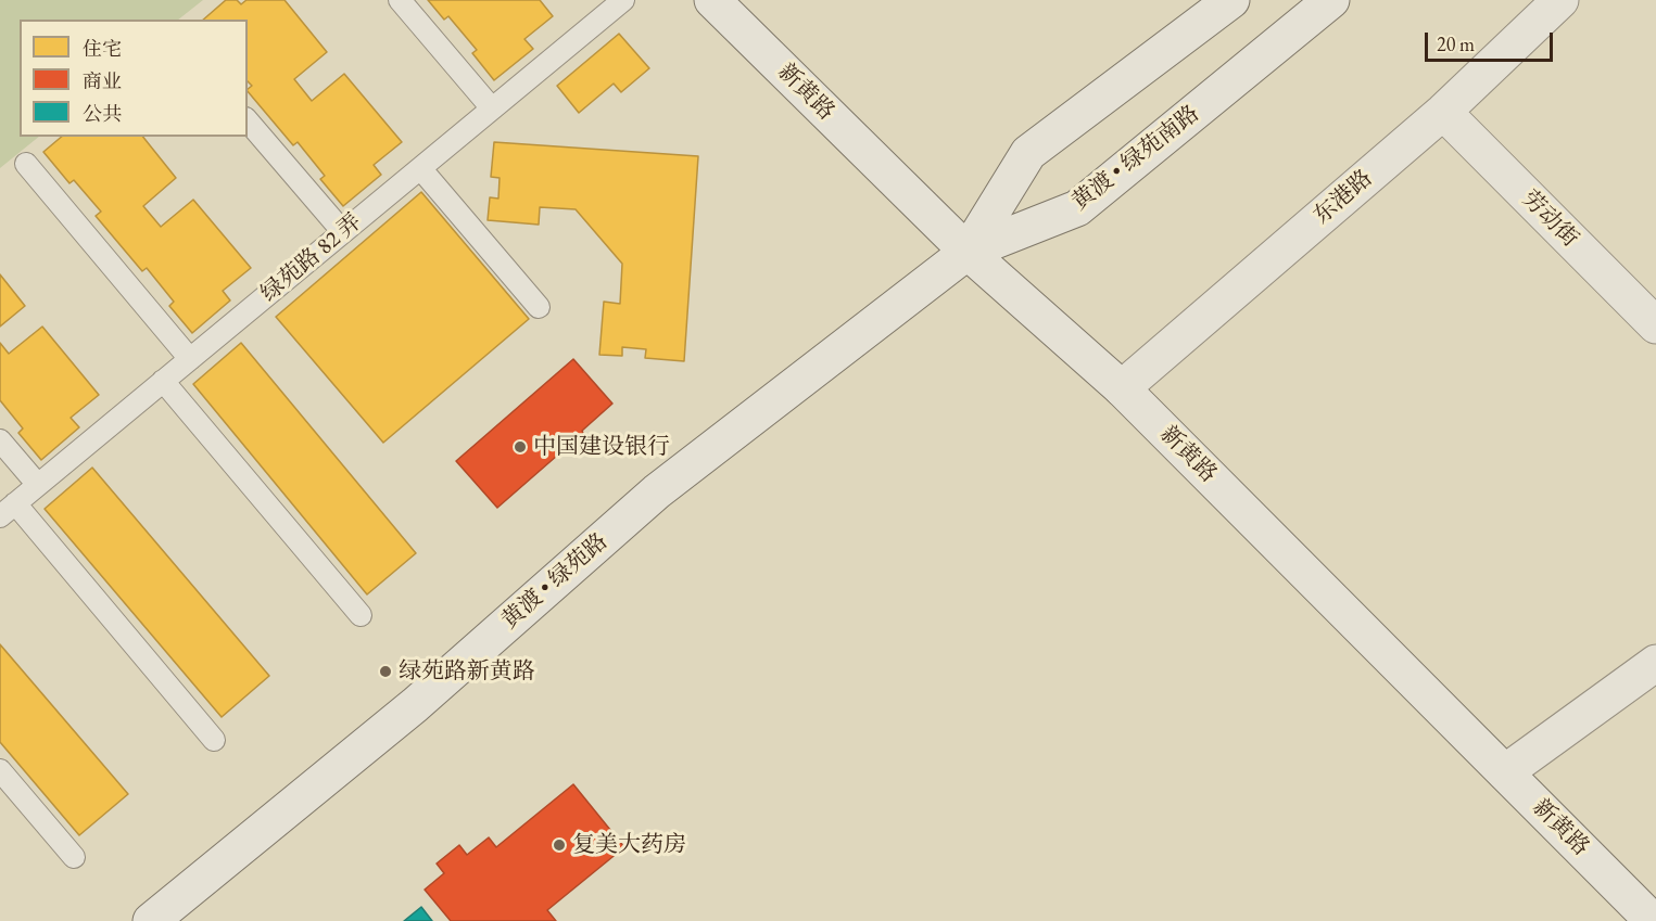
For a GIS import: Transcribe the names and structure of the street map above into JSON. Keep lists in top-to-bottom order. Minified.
{"streets":{"street":["新黄路","黄渡 • 绿苑南路","东港路","劳动街","黄渡 • 绿苑路"],"lane":["绿苑路 82 弄"]},"crossings":[["新黄路","黄渡 • 绿苑南路"],["新黄路","东港路"],["新黄路","黄渡 • 绿苑路"],["黄渡 • 绿苑南路","黄渡 • 绿苑路"],["东港路","劳动街"]],"places":["中国建设银行","绿苑路新黄路","复美大药房"],"legend":["住宅","商业","公共"],"scale_bar":"20 m"}
